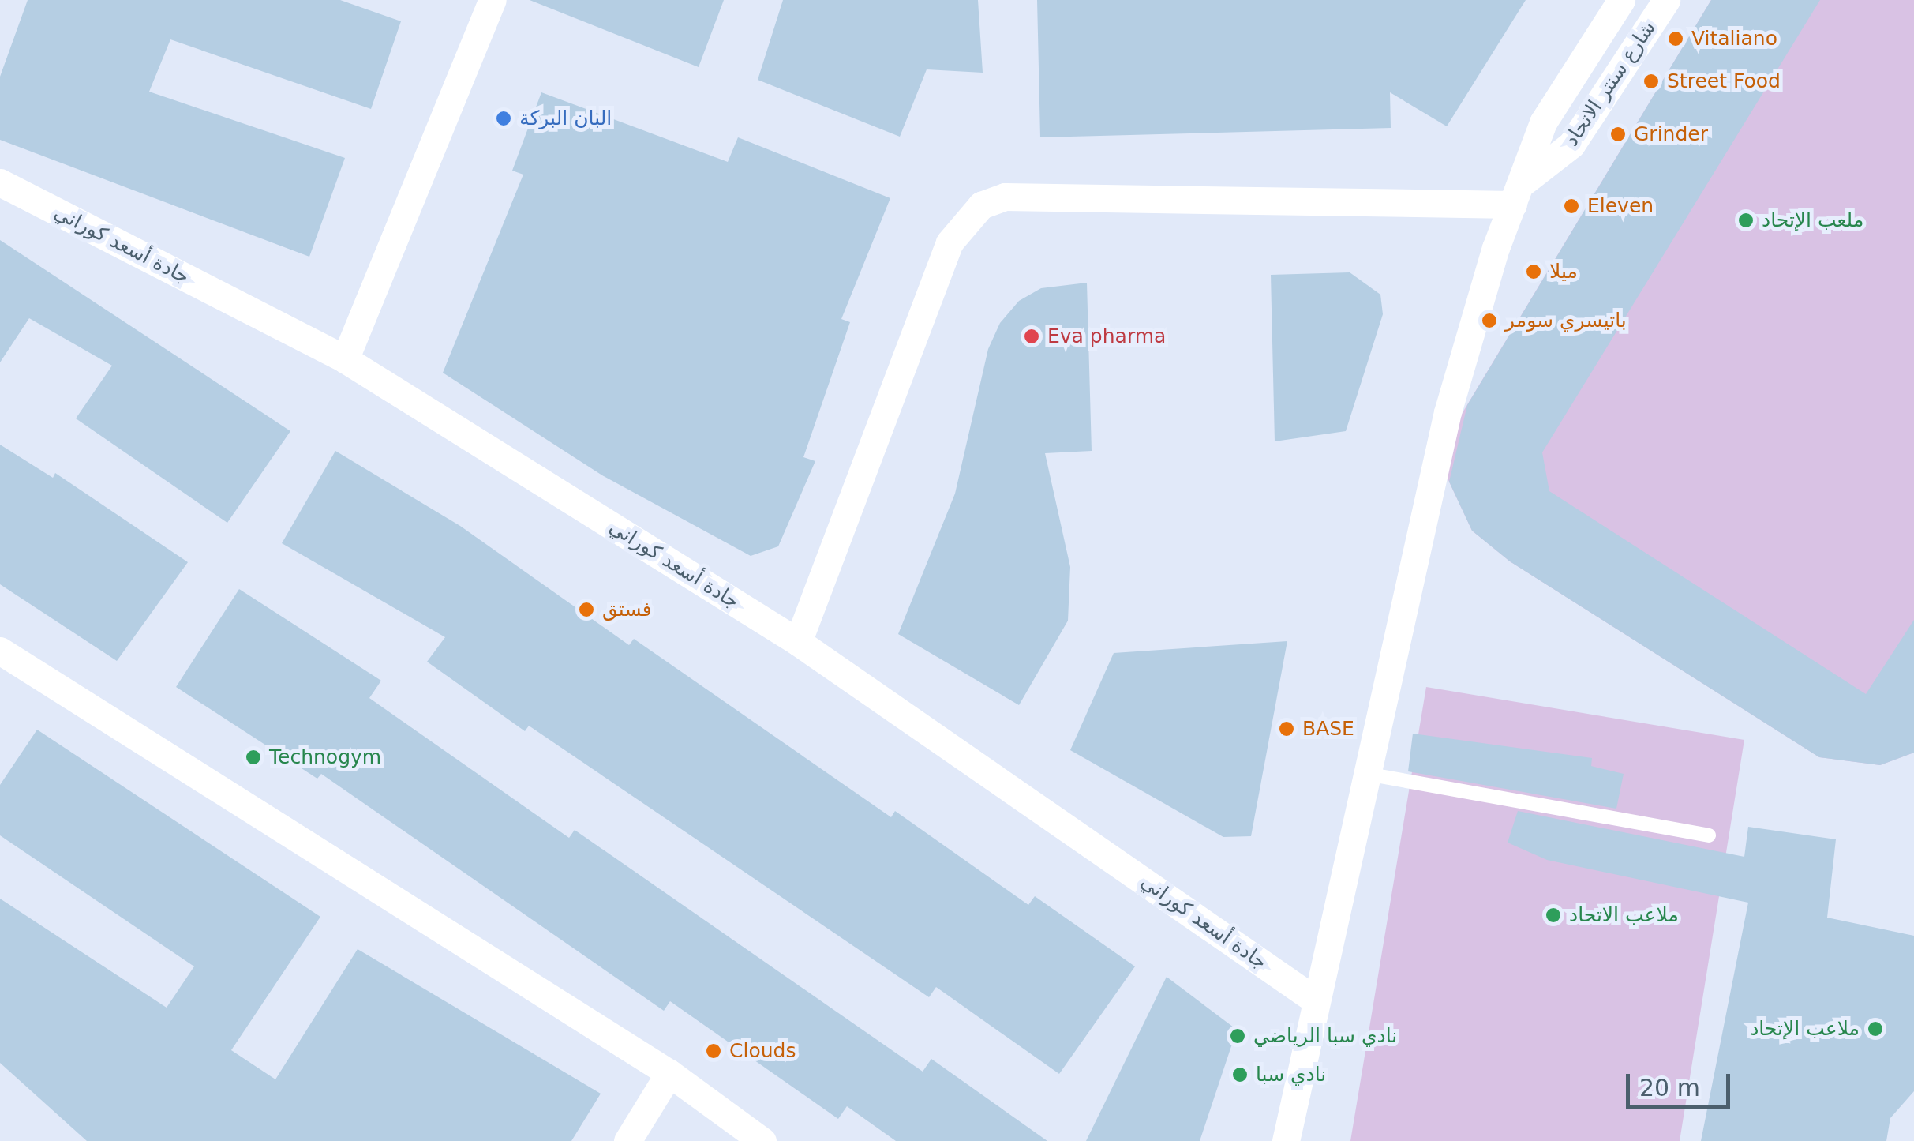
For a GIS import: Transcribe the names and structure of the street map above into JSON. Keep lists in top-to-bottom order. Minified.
{"streets":{"street":["شارع سنتر الاتحاد","جادة أسعد كوراني"]},"places":["Vitaliano","Street Food","البان البركة","Grinder","Eleven","ملعب الإتحاد","ميلا","باتيسري سومر","Eva pharma","فستق","BASE","Technogym","ملاعب الاتحاد","ملاعب الإتحاد","نادي سبا الرياضي","Clouds","نادي سبا"],"scale_bar":"20 m"}
